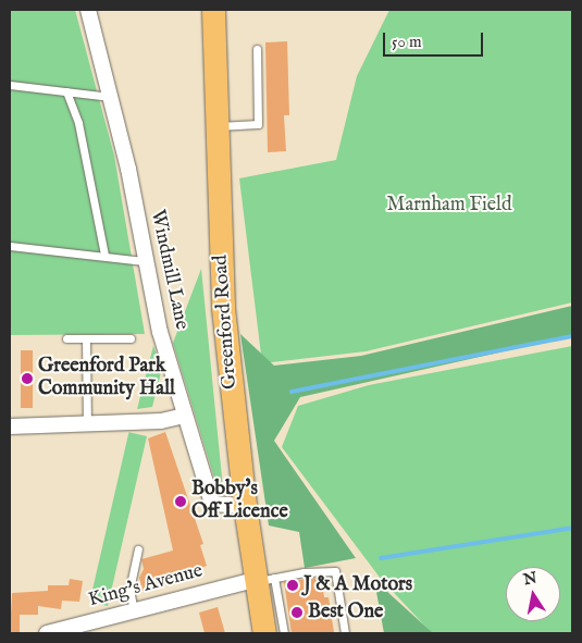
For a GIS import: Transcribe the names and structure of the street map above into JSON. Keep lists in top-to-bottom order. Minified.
{"streets":{"main road":["Greenford Road"],"street":["Windmill Lane","King's Avenue"]},"crossings":[["Windmill Lane","Greenford Road"],["Greenford Road","King's Avenue"]],"parks":["Marnham Field"],"places":["Greenford Park Community Hall","Bobby's Off Licence","J & A Motors","Best One"],"scale_bar":"50 m","north":"top"}
